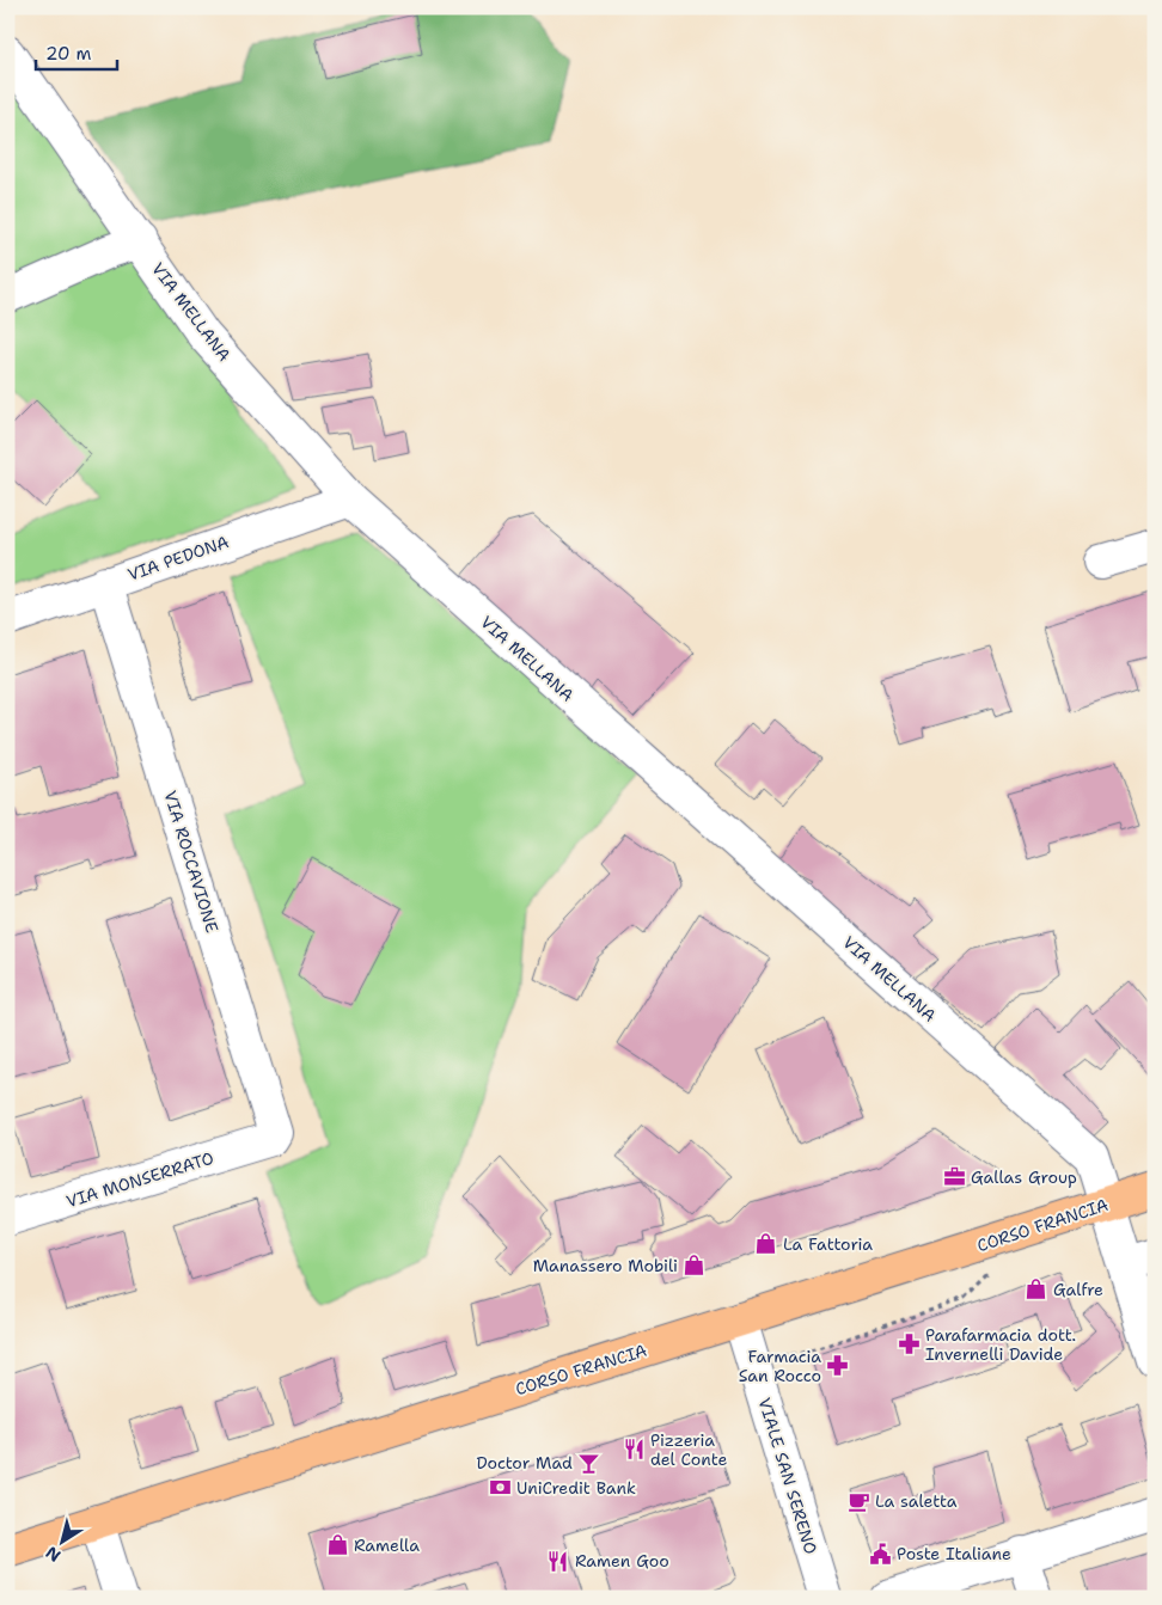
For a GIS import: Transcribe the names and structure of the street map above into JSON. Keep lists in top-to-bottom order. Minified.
{"streets":{"main road":["CORSO FRANCIA"],"street":["VIA MELLANA","VIA PEDONA","VIA ROCCAVIONE","VIA MONSERRATO","VIALE SAN SERENO"]},"crossings":[["VIA MELLANA","VIA PEDONA"],["VIA MELLANA","CORSO FRANCIA"],["VIA PEDONA","VIA ROCCAVIONE"],["VIA ROCCAVIONE","VIA MONSERRATO"],["CORSO FRANCIA","VIALE SAN SERENO"]],"places":{"office":["Gallas Group"],"shop":["La Fattoria","Manassero Mobili","Galfre","Ramella"],"pharmacy":["Parafarmacia dott. Invernelli Davide","Farmacia San Rocco"],"restaurant":["Pizzeria del Conte","Ramen Goo"],"bar":["Doctor Mad"],"bank":["UniCredit Bank"],"cafe":["La saletta"],"public building":["Poste Italiane"]},"scale_bar":"20 m","north":"bottom left"}
